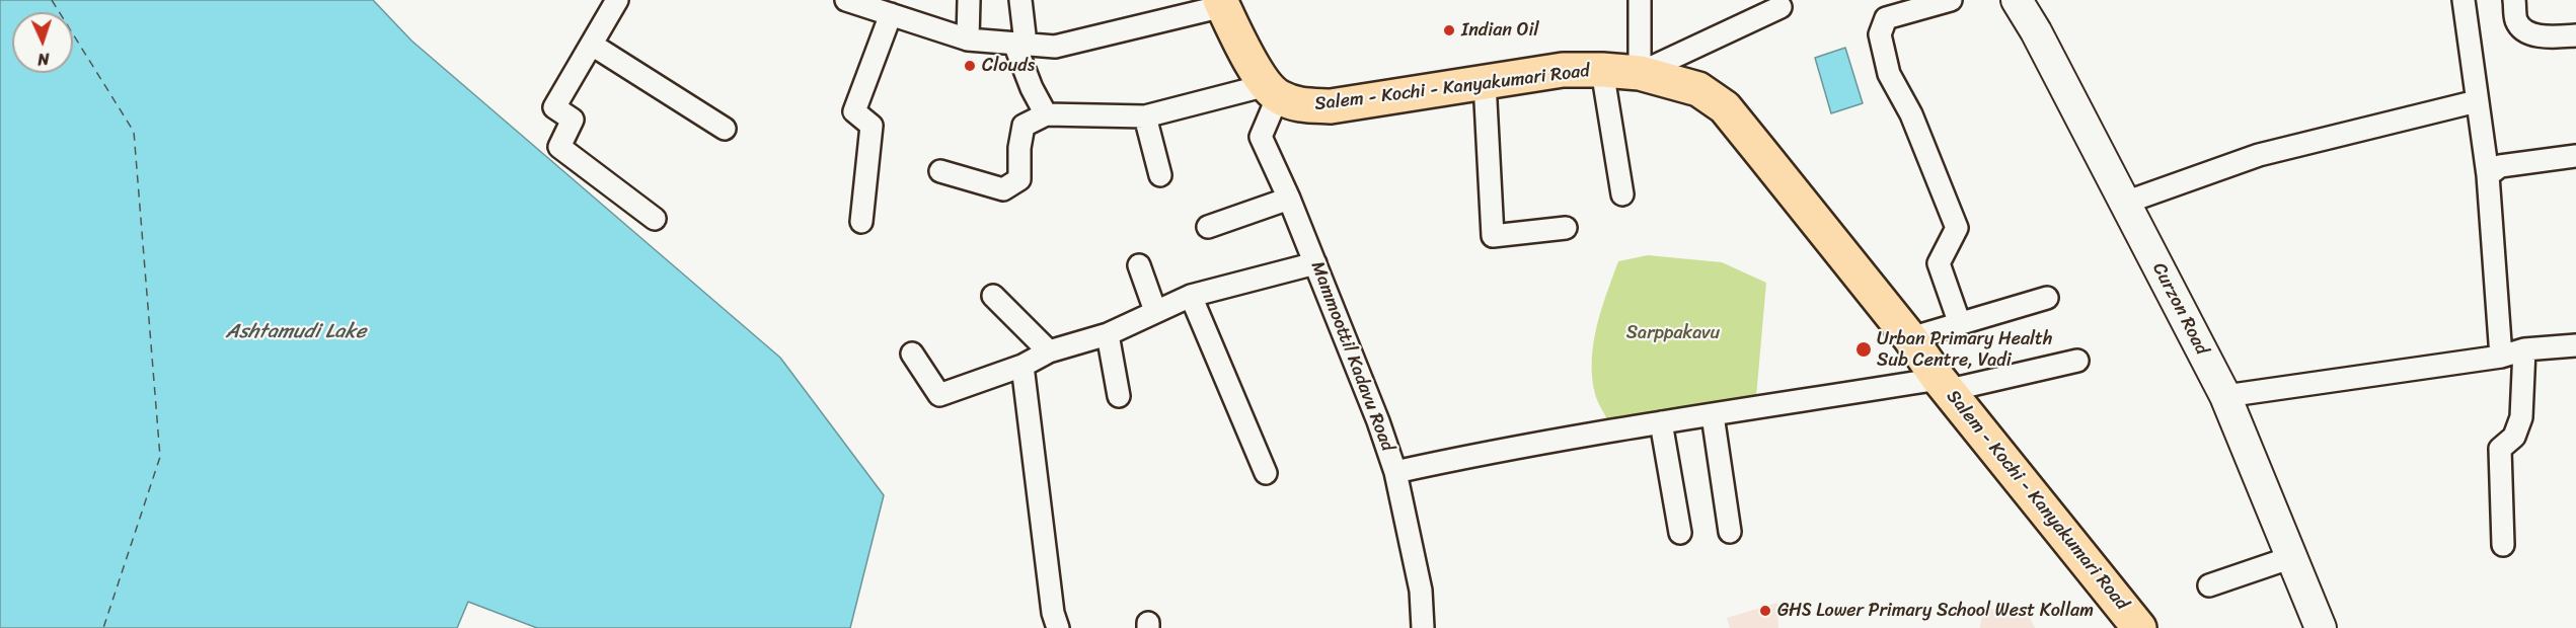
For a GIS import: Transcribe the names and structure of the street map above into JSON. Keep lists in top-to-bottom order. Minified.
{"streets":{"main road":["Salem - Kochi - Kanyakumari Road","Curzon Road"],"street":["Mammoottil Kadavu Road"]},"crossings":[["Salem - Kochi - Kanyakumari Road","Mammoottil Kadavu Road"]],"water":["Ashtamudi Lake"],"parks":["Sarppakavu"],"places":["Indian Oil","Clouds","Urban Primary Health Sub Centre, Vadi","GHS Lower Primary School West Kollam"],"north":"bottom"}
